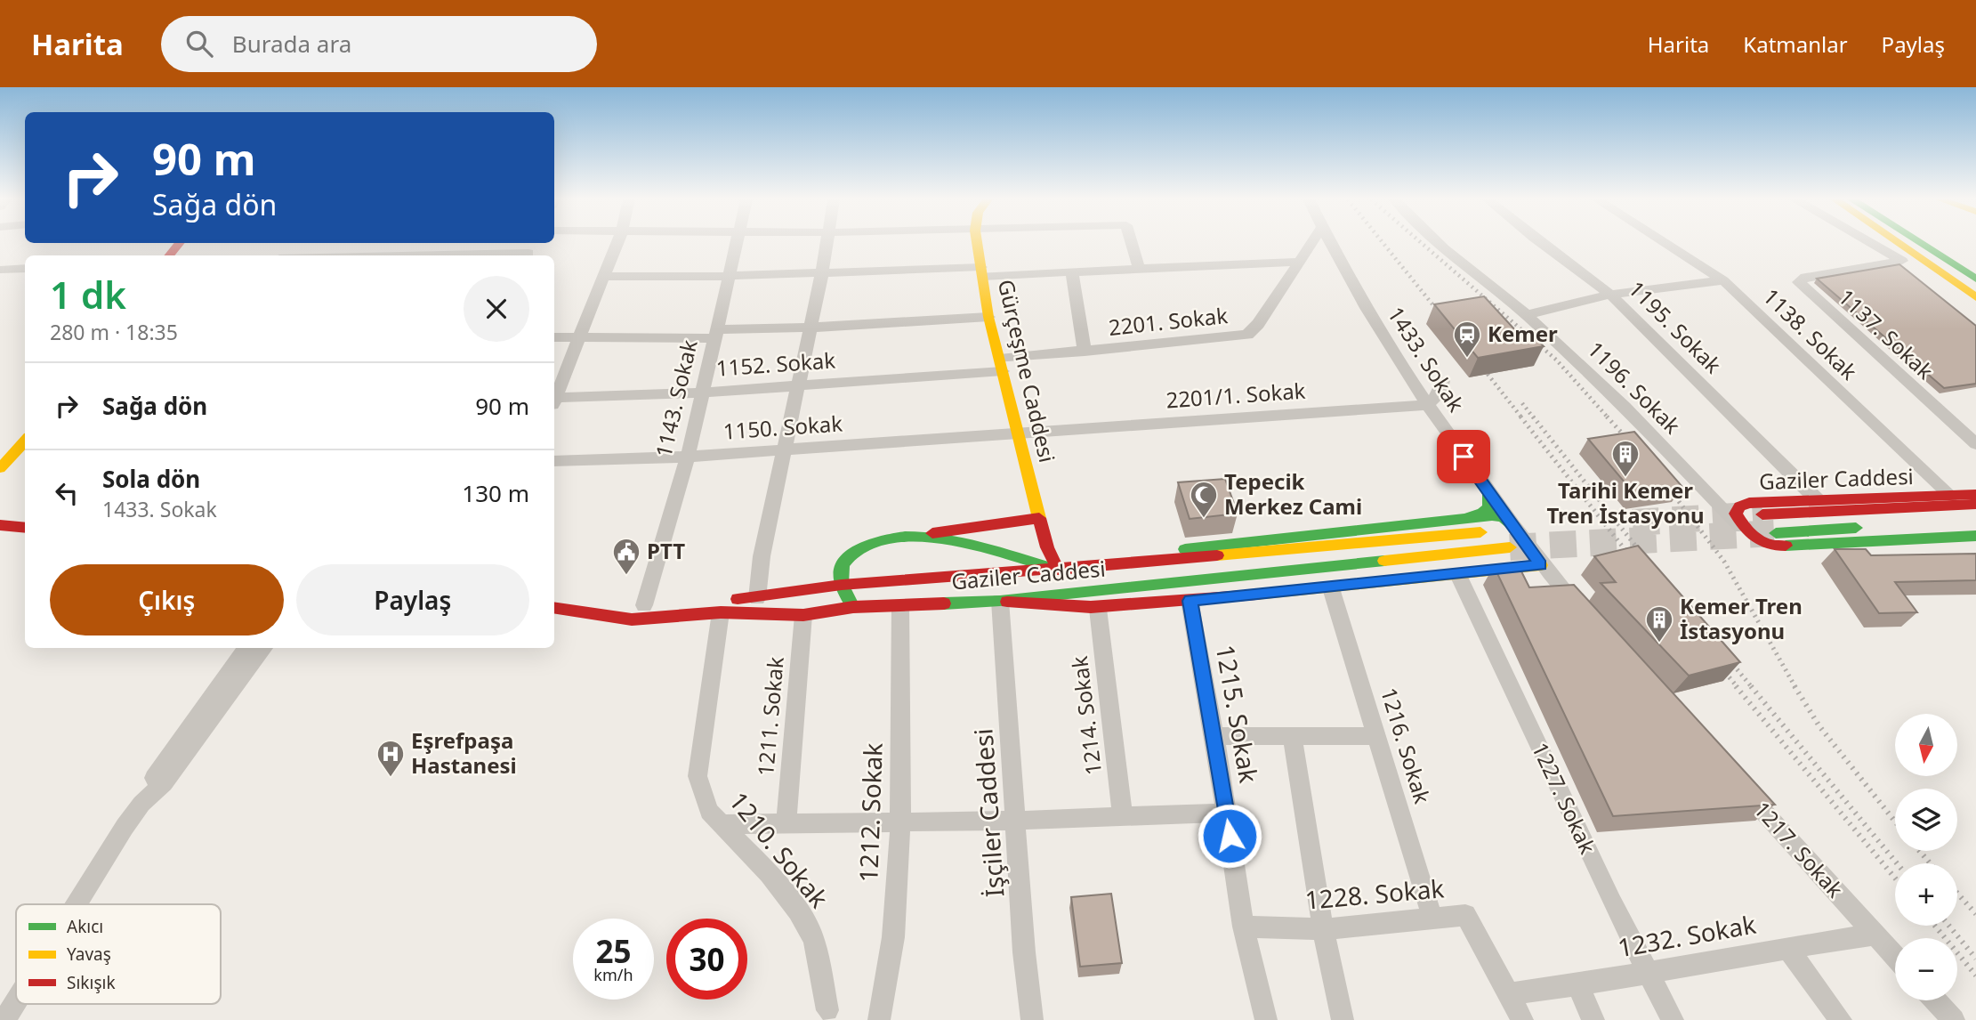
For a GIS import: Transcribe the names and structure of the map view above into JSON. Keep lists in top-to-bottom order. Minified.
{"streets":{"main road":["Gürçeşme Caddesi","Gaziler Caddesi"],"street":["2201. Sokak","1195. Sokak","1138. Sokak","1137. Sokak","1433. Sokak","1152. Sokak","1196. Sokak","2201/1. Sokak","1143. Sokak","1150. Sokak","1215. Sokak","1214. Sokak","1211. Sokak","1216. Sokak","1227. Sokak","1212. Sokak","İşçiler Caddesi","1210. Sokak","1217. Sokak","1228. Sokak","1232. Sokak"]},"crossings":[["2201. Sokak","1152. Sokak"],["2201. Sokak","Gürçeşme Caddesi"],["1195. Sokak","Gaziler Caddesi"],["1138. Sokak","Gaziler Caddesi"],["1433. Sokak","2201/1. Sokak"],["1433. Sokak","Gaziler Caddesi"],["1152. Sokak","Gürçeşme Caddesi"],["1152. Sokak","1143. Sokak"],["Gürçeşme Caddesi","2201/1. Sokak"],["Gürçeşme Caddesi","1150. Sokak"],["Gürçeşme Caddesi","Gaziler Caddesi"],["1196. Sokak","Gaziler Caddesi"],["2201/1. Sokak","1150. Sokak"],["1143. Sokak","1150. Sokak"],["1143. Sokak","Gaziler Caddesi"],["Gaziler Caddesi","1211. Sokak"],["Gaziler Caddesi","1212. Sokak"],["Gaziler Caddesi","İşçiler Caddesi"],["Gaziler Caddesi","1210. Sokak"],["1215. Sokak","1228. Sokak"],["1216. Sokak","1228. Sokak"],["1227. Sokak","1232. Sokak"],["1217. Sokak","1232. Sokak"],["1228. Sokak","1232. Sokak"]],"places":{"station":["Kemer"],"building":["Tarihi Kemer Tren İstasyonu","Kemer Tren İstasyonu"],"mosque":["Tepecik Merkez Cami"],"public building":["PTT"],"hospital":["Eşrefpaşa Hastanesi"]},"legend":["Akıcı","Yavaş","Sıkışık"],"north":"bottom","page":{"header":"Harita","search":"Burada ara","nav":["Harita","Katmanlar","Paylaş"],"turn":["90 m","Sağa dön"],"heading":["1 dk","280 m · 18:35"],"list":[{"name":"Sağa dön","value":"90 m"},{"name":"Sola dön","note":"1433. Sokak","value":"130 m"}],"buttons":["Çıkış","Paylaş"],"map_buttons":["+","−"],"speed":"25 km/h","limit":"30"}}
